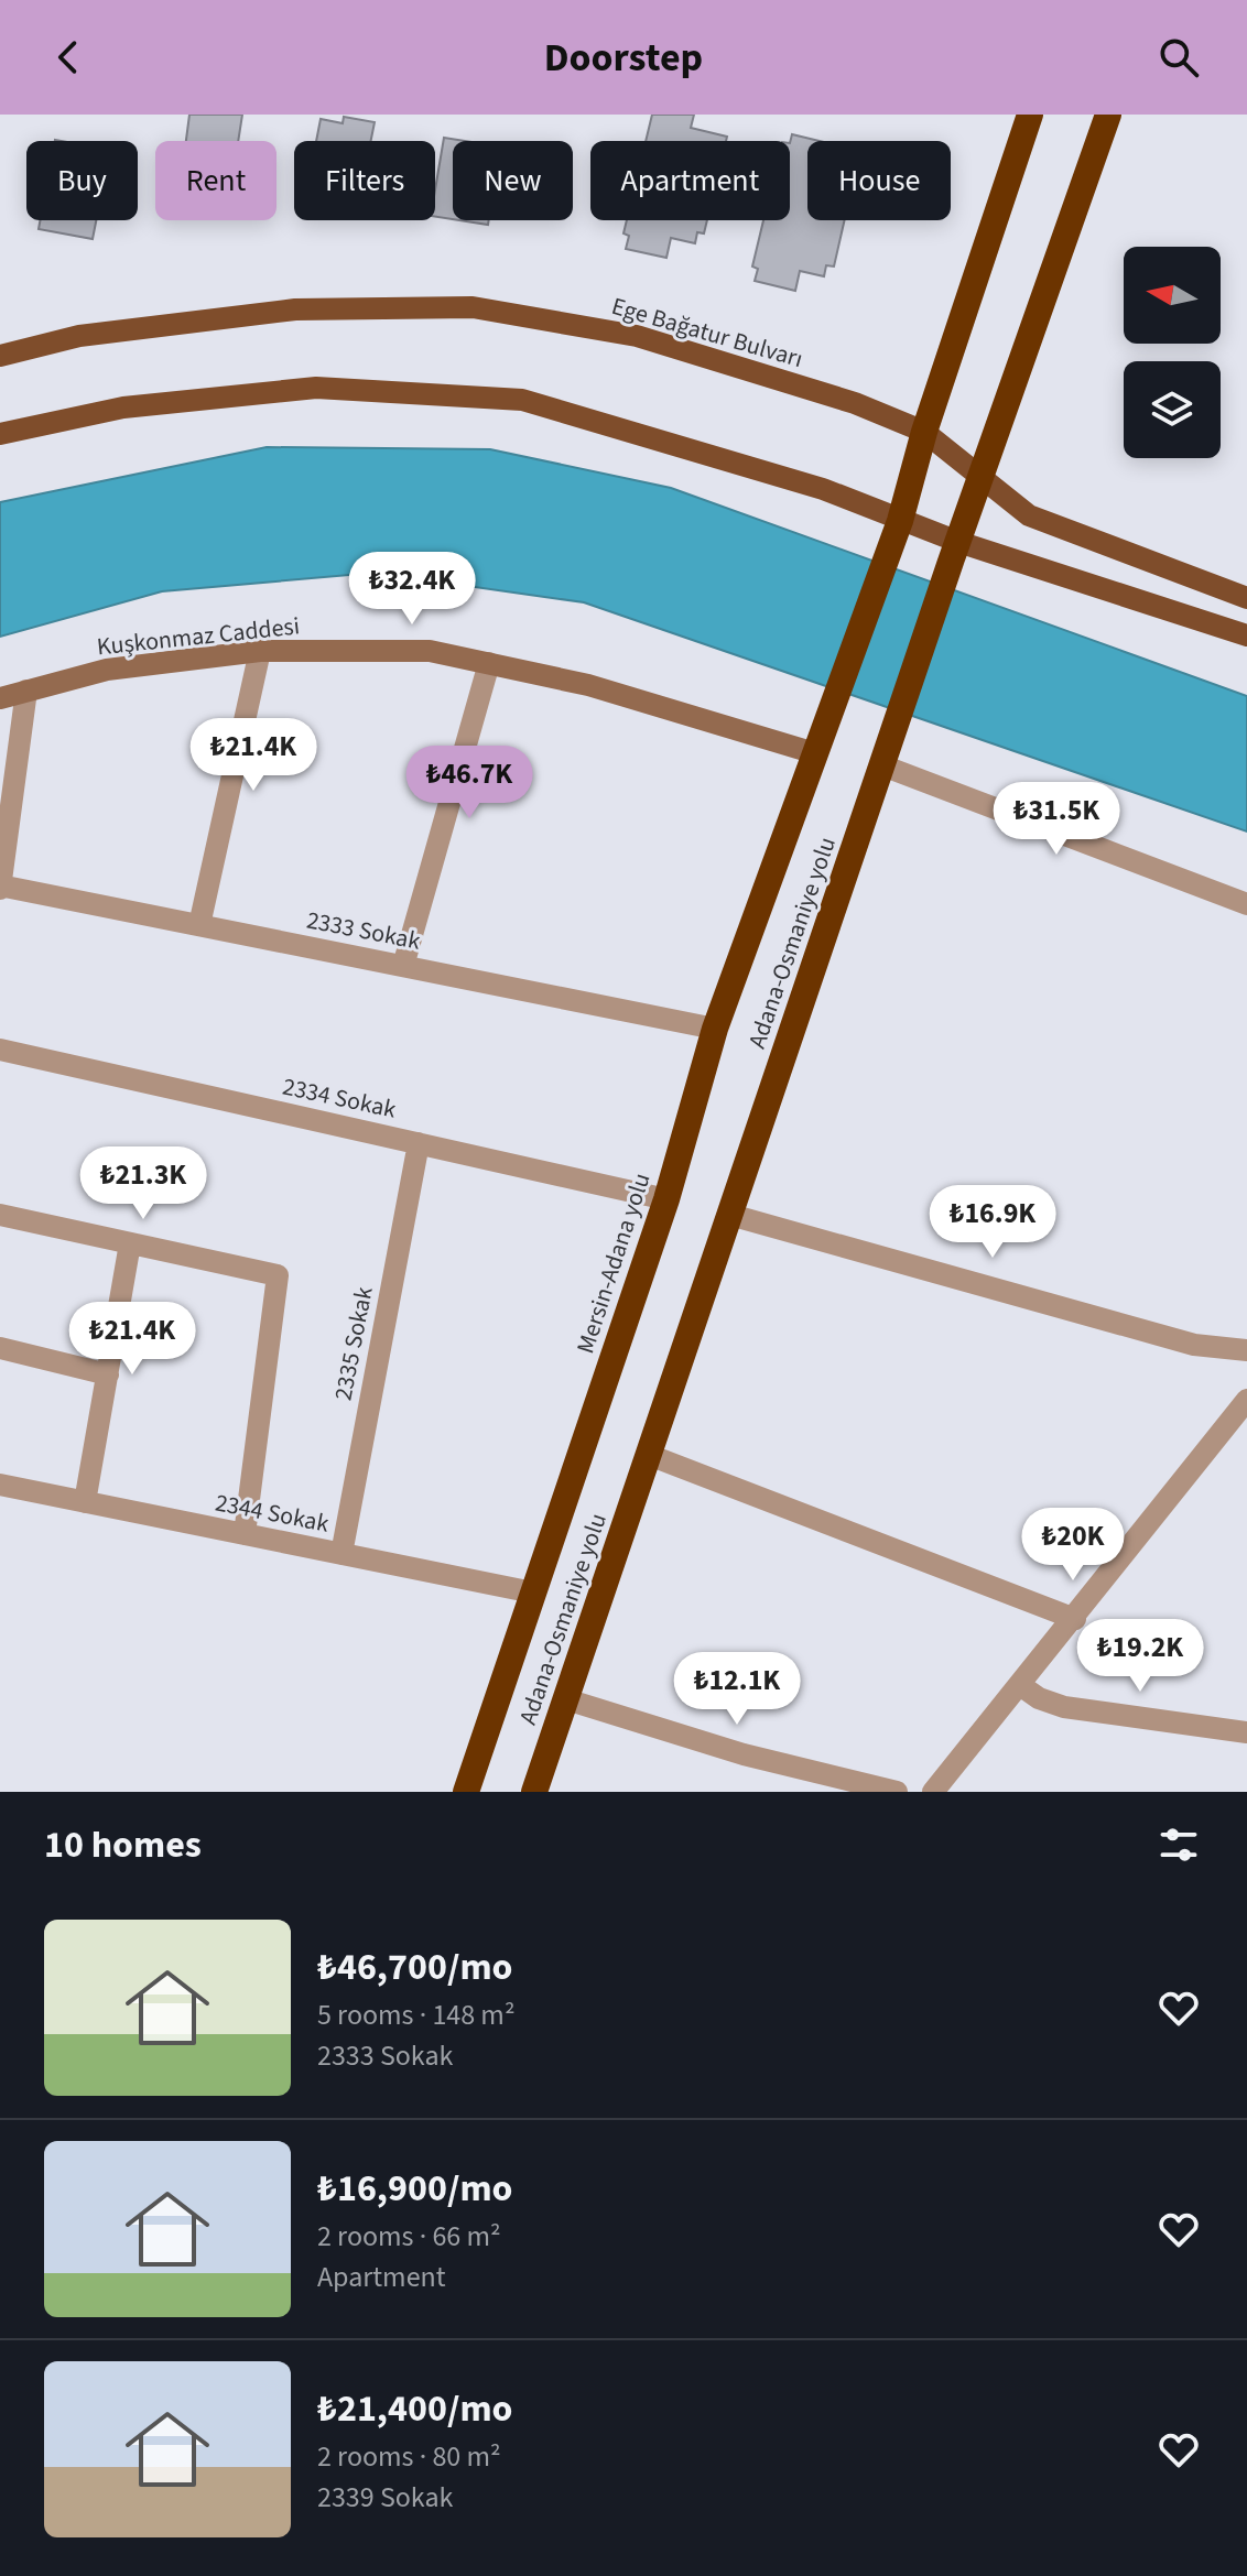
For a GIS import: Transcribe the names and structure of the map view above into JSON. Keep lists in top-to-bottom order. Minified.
{"streets":{"highway":["Adana-Osmaniye yolu","Mersin-Adana yolu"],"main road":["Ege Bağatur Bulvarı"],"street":["Kuşkonmaz Caddesi","2333 Sokak","2334 Sokak","2335 Sokak","2344 Sokak"]},"crossings":[["Ege Bağatur Bulvarı","Adana-Osmaniye yolu"],["Kuşkonmaz Caddesi","Mersin-Adana yolu"],["2333 Sokak","Mersin-Adana yolu"],["2334 Sokak","Mersin-Adana yolu"],["2334 Sokak","2335 Sokak"],["Mersin-Adana yolu","2344 Sokak"],["2335 Sokak","2344 Sokak"]],"north":"left","page":{"header":"Doorstep","chip":["Buy","Rent","Filters","New","Apartment","House"],"price":["₺32.4K","₺21.4K","₺46.7K","₺31.5K","₺21.3K","₺16.9K","₺21.4K","₺20K","₺19.2K","₺12.1K"],"heading":"10 homes","list":[{"name":"₺46,700/mo","note":"5 rooms · 148 m² · 2333 Sokak"},{"name":"₺16,900/mo","note":"2 rooms · 66 m² · Apartment"},{"name":"₺21,400/mo","note":"2 rooms · 80 m² · 2339 Sokak"}]}}
